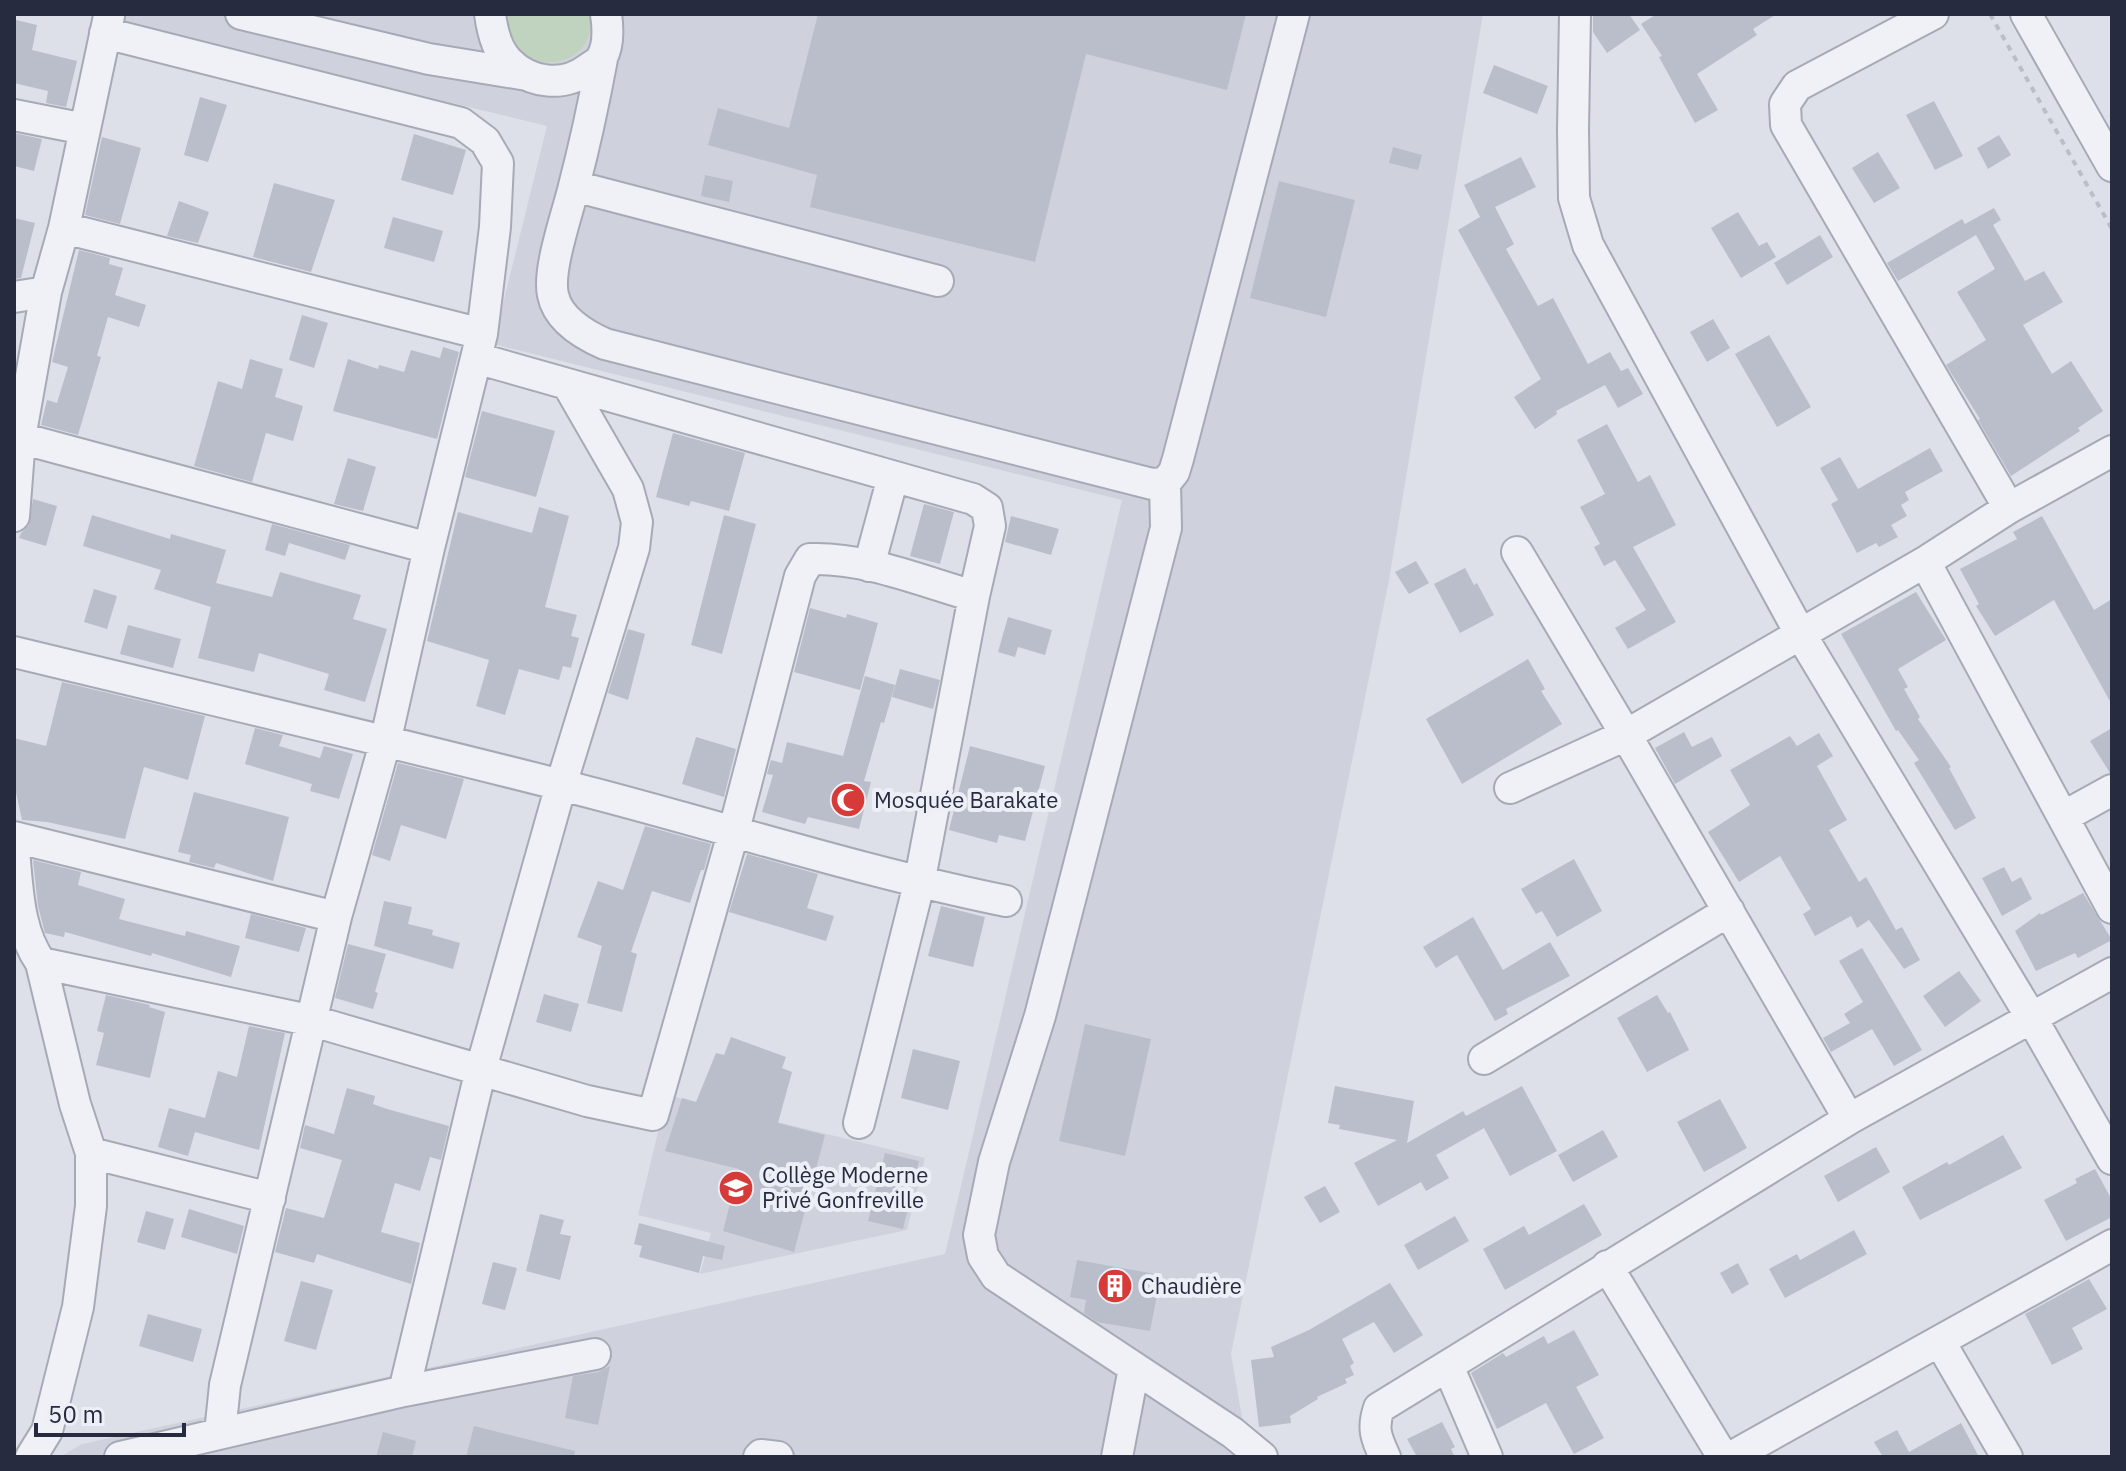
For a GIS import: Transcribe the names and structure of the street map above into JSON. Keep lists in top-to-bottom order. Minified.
{"places":{"mosque":["Mosquée Barakate"],"school or university":["Collège Moderne Privé Gonfreville"],"building":["Chaudière"]},"scale_bar":"50 m"}
